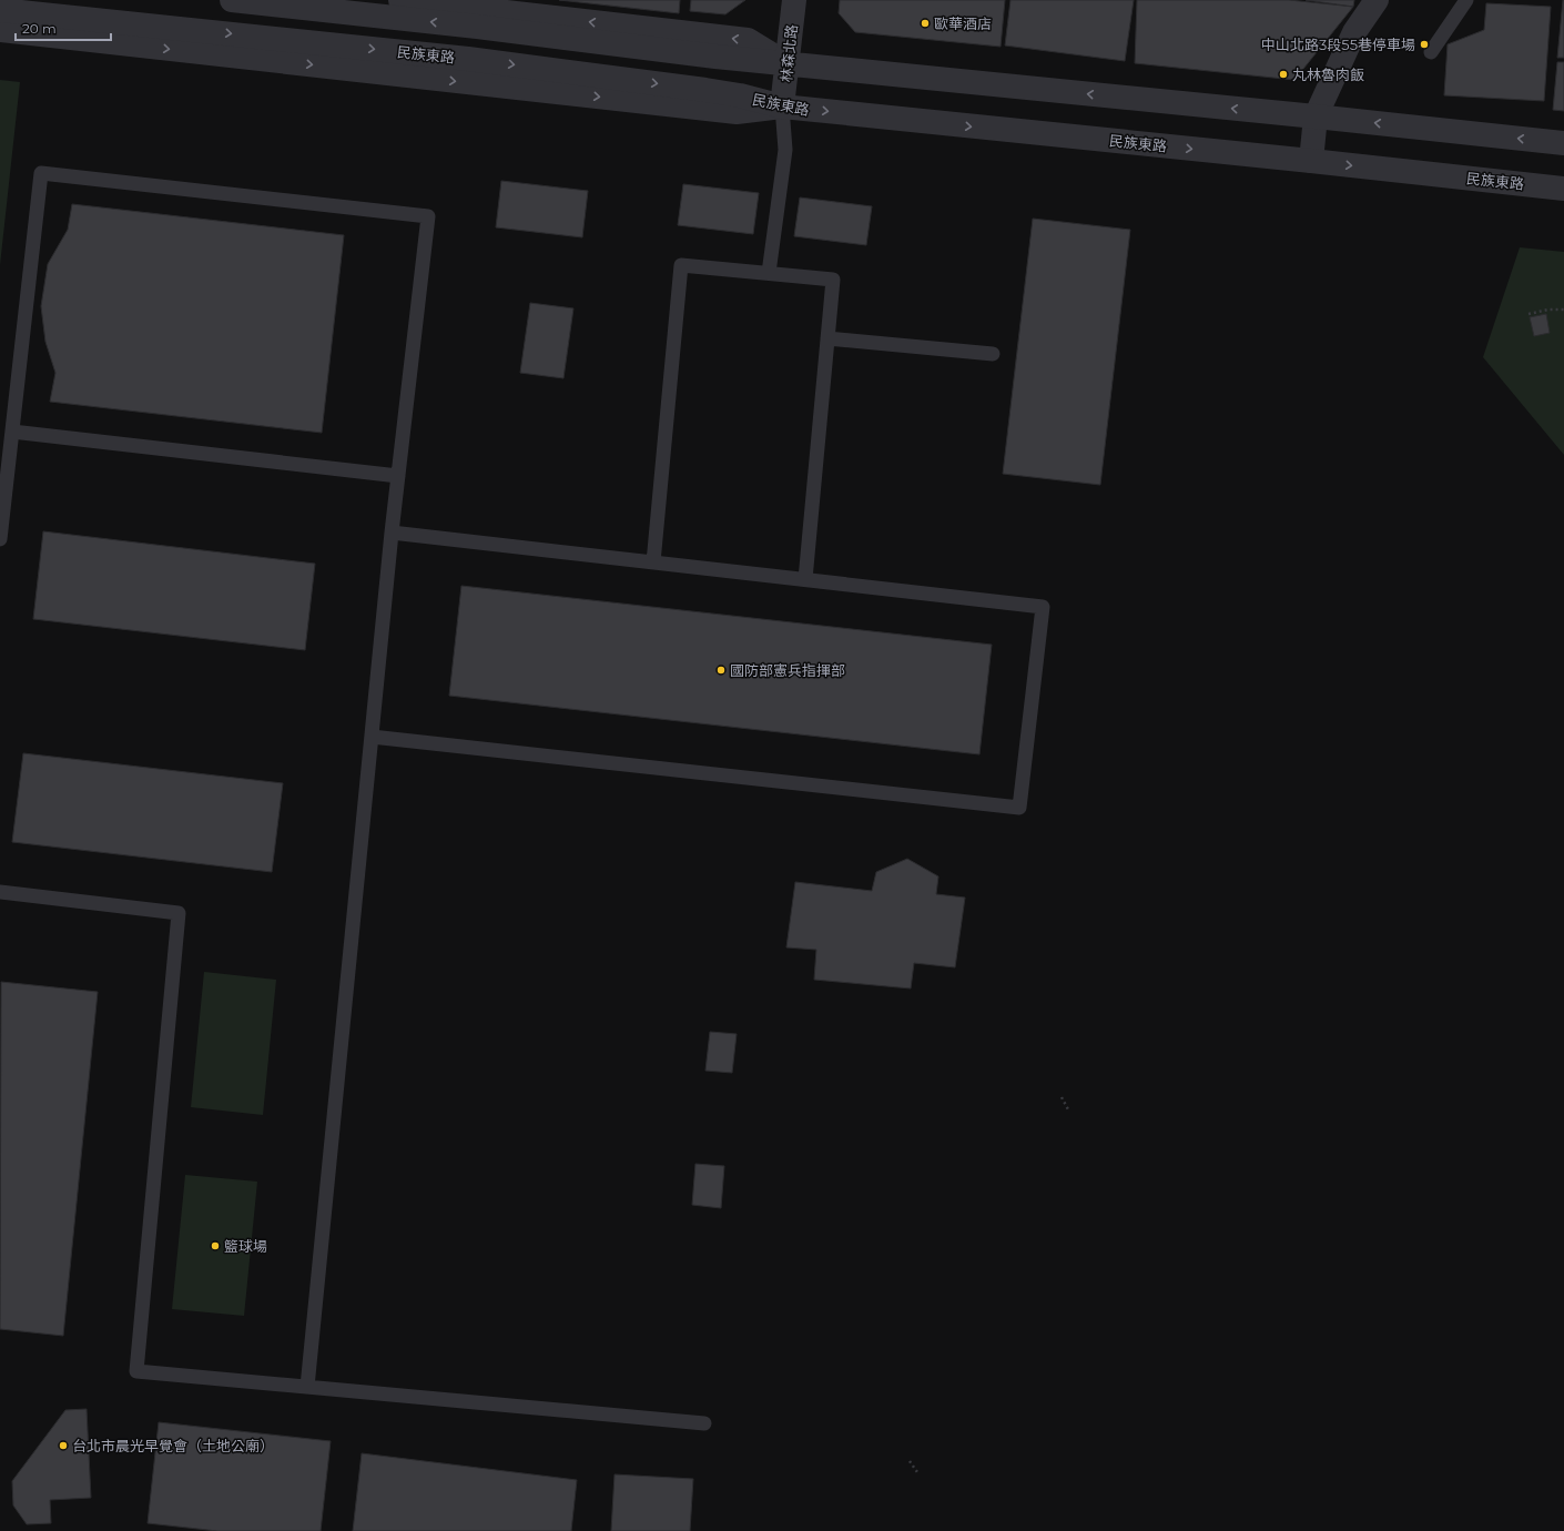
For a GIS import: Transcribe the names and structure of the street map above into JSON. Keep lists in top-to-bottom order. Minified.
{"streets":{"street":["林森北路","民族東路"]},"crossings":[["林森北路","民族東路"]],"places":["歐華酒店","中山北路3段55巷停車場","丸林魯肉飯","國防部憲兵指揮部","籃球場","台北市晨光早覺會（土地公廟）"],"scale_bar":"20 m"}
